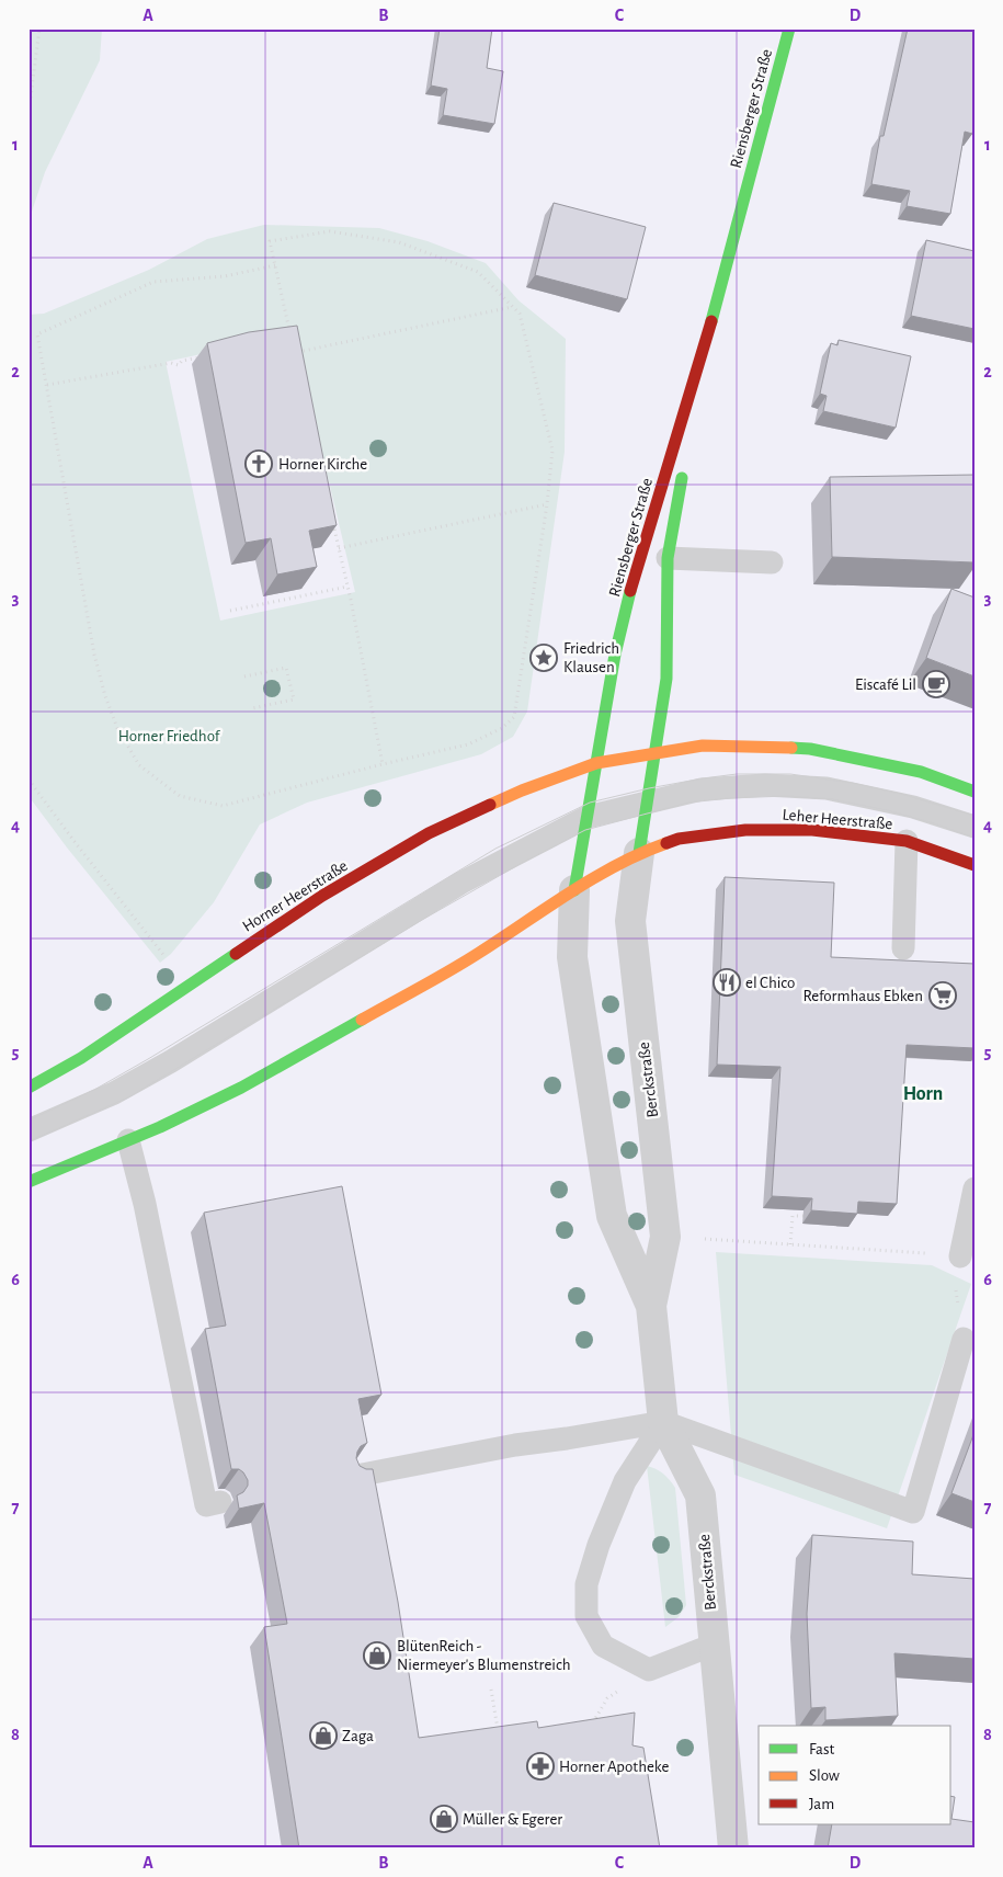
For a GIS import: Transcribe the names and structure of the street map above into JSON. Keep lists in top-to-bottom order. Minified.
{"streets":{"main road":["Riensberger Straße","Leher Heerstraße","Horner Heerstraße"],"street":["Berckstraße"]},"crossings":[["Riensberger Straße","Leher Heerstraße"],["Riensberger Straße","Horner Heerstraße"],["Riensberger Straße","Berckstraße"],["Leher Heerstraße","Berckstraße"]],"districts":["Horn"],"parks":["Horner Friedhof"],"places":{"church":["Horner Kirche"],"place":["Friedrich Klausen"],"cafe":["Eiscafé Lil"],"restaurant":["el Chico"],"supermarket":["Reformhaus Ebken"],"shop":["BlütenReich - Niermeyer's Blumenstreich","Zaga","Müller & Egerer"],"pharmacy":["Horner Apotheke"]},"legend":["Fast","Slow","Jam"],"grid":{"columns":["A","B","C","D"],"rows":["1","2","3","4","5","6","7","8"]}}
